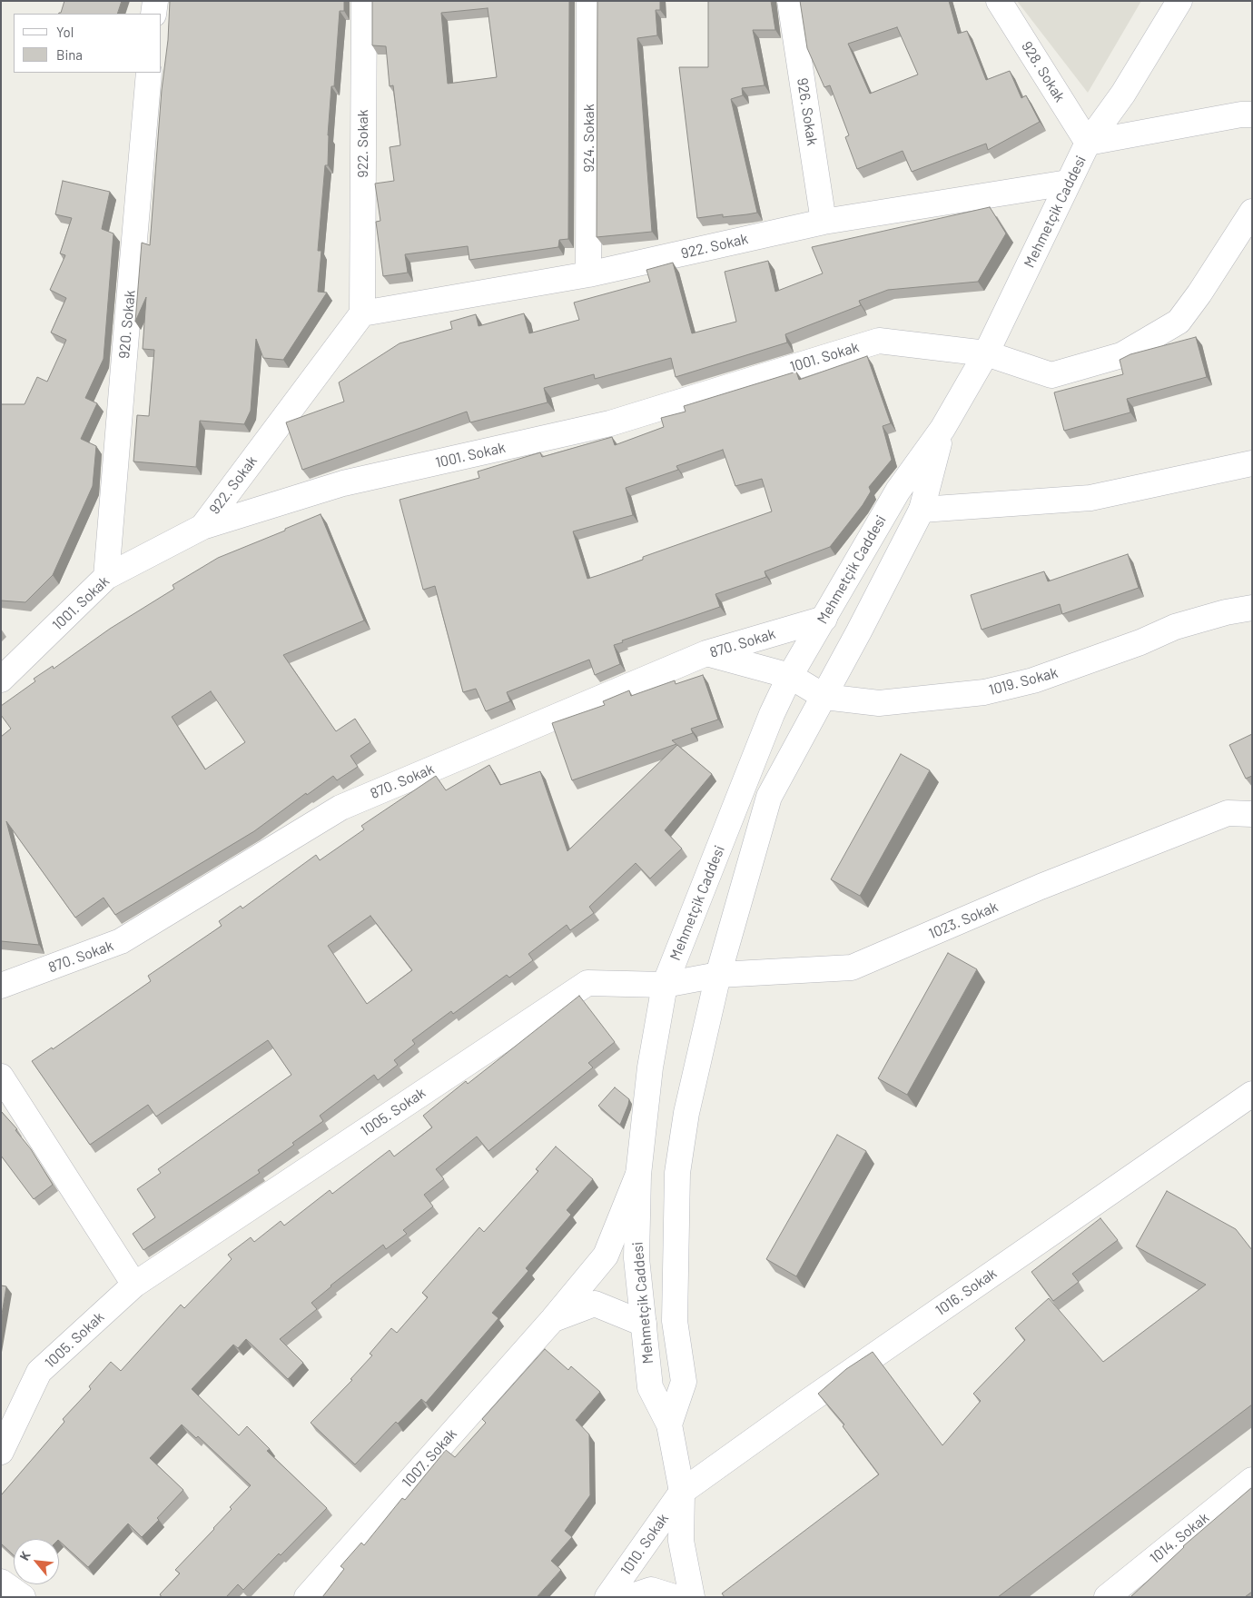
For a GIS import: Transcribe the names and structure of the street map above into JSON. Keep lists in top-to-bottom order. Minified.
{"streets":{"street":["928. Sokak","926. Sokak","924. Sokak","922. Sokak","Mehmetçik Caddesi","920. Sokak","1001. Sokak","870. Sokak","1019. Sokak","1023. Sokak","1005. Sokak","1016. Sokak","1007. Sokak","1014. Sokak","1010. Sokak"]},"crossings":[["928. Sokak","Mehmetçik Caddesi"],["926. Sokak","922. Sokak"],["924. Sokak","922. Sokak"],["922. Sokak","Mehmetçik Caddesi"],["922. Sokak","1001. Sokak"],["Mehmetçik Caddesi","1001. Sokak"],["Mehmetçik Caddesi","870. Sokak"],["Mehmetçik Caddesi","1019. Sokak"],["Mehmetçik Caddesi","1023. Sokak"],["Mehmetçik Caddesi","1005. Sokak"],["Mehmetçik Caddesi","1016. Sokak"],["Mehmetçik Caddesi","1007. Sokak"],["Mehmetçik Caddesi","1010. Sokak"],["920. Sokak","1001. Sokak"],["870. Sokak","1019. Sokak"],["1023. Sokak","1005. Sokak"],["1016. Sokak","1010. Sokak"]],"legend":["Yol","Bina"],"north":"top left"}
